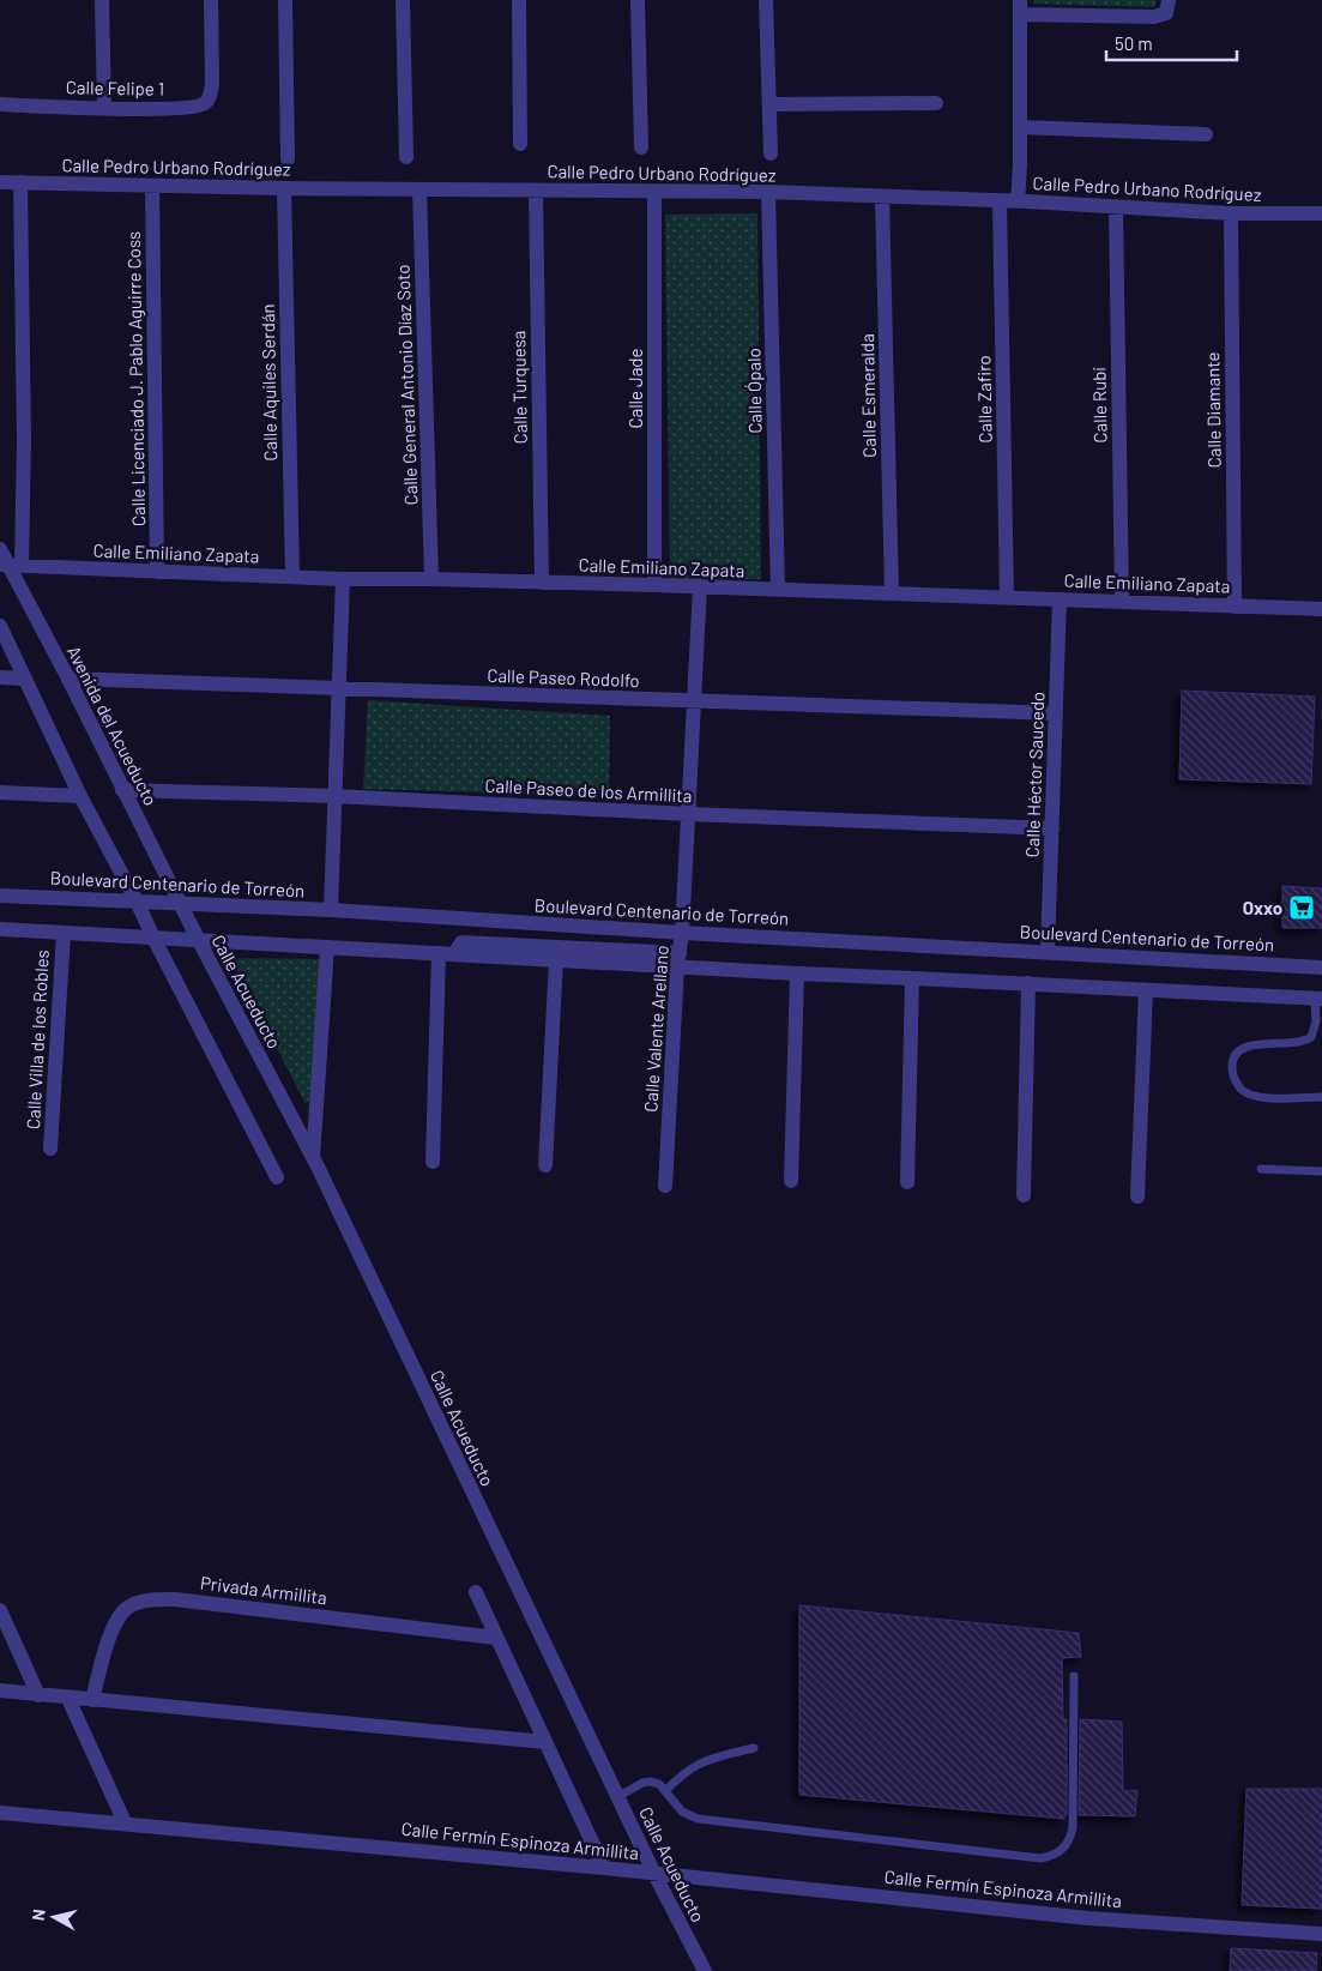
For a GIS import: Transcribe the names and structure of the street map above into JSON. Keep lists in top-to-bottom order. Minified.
{"streets":{"street":["Calle Felipe 1","Calle Pedro Urbano Rodríguez","Calle Licenciado J. Pablo Aguirre Coss","Calle Aquiles Serdán","Calle General Antonio Díaz Soto","Calle Turquesa","Calle Jade","Calle Ópalo","Calle Esmeralda","Calle Zafiro","Calle Rubí","Calle Diamante","Calle Emiliano Zapata","Calle Paseo Rodolfo","Avenida del Acueducto","Calle Héctor Saucedo","Calle Paseo de los Armillita","Boulevard Centenario de Torreón","Calle Acueducto","Calle Valente Arellano","Calle Villa de los Robles","Privada Armillita","Calle Fermín Espinoza Armillita"]},"crossings":[["Calle Pedro Urbano Rodríguez","Calle Licenciado J. Pablo Aguirre Coss"],["Calle Pedro Urbano Rodríguez","Calle Aquiles Serdán"],["Calle Pedro Urbano Rodríguez","Calle General Antonio Díaz Soto"],["Calle Pedro Urbano Rodríguez","Calle Turquesa"],["Calle Pedro Urbano Rodríguez","Calle Jade"],["Calle Pedro Urbano Rodríguez","Calle Ópalo"],["Calle Pedro Urbano Rodríguez","Calle Esmeralda"],["Calle Pedro Urbano Rodríguez","Calle Zafiro"],["Calle Pedro Urbano Rodríguez","Calle Rubí"],["Calle Pedro Urbano Rodríguez","Calle Diamante"],["Calle Licenciado J. Pablo Aguirre Coss","Calle Emiliano Zapata"],["Calle Aquiles Serdán","Calle Emiliano Zapata"],["Calle General Antonio Díaz Soto","Calle Emiliano Zapata"],["Calle Turquesa","Calle Emiliano Zapata"],["Calle Jade","Calle Emiliano Zapata"],["Calle Ópalo","Calle Emiliano Zapata"],["Calle Esmeralda","Calle Emiliano Zapata"],["Calle Zafiro","Calle Emiliano Zapata"],["Calle Rubí","Calle Emiliano Zapata"],["Calle Diamante","Calle Emiliano Zapata"],["Calle Emiliano Zapata","Avenida del Acueducto"],["Calle Emiliano Zapata","Calle Héctor Saucedo"],["Calle Emiliano Zapata","Calle Valente Arellano"],["Calle Paseo Rodolfo","Avenida del Acueducto"],["Calle Paseo Rodolfo","Calle Héctor Saucedo"],["Calle Paseo Rodolfo","Calle Valente Arellano"],["Avenida del Acueducto","Calle Paseo de los Armillita"],["Avenida del Acueducto","Boulevard Centenario de Torreón"],["Avenida del Acueducto","Calle Acueducto"],["Calle Héctor Saucedo","Calle Paseo de los Armillita"],["Calle Héctor Saucedo","Boulevard Centenario de Torreón"],["Calle Paseo de los Armillita","Calle Valente Arellano"],["Boulevard Centenario de Torreón","Calle Acueducto"],["Boulevard Centenario de Torreón","Calle Valente Arellano"],["Calle Acueducto","Calle Fermín Espinoza Armillita"]],"places":{"supermarket":["Oxxo"]},"scale_bar":"50 m","north":"left"}
